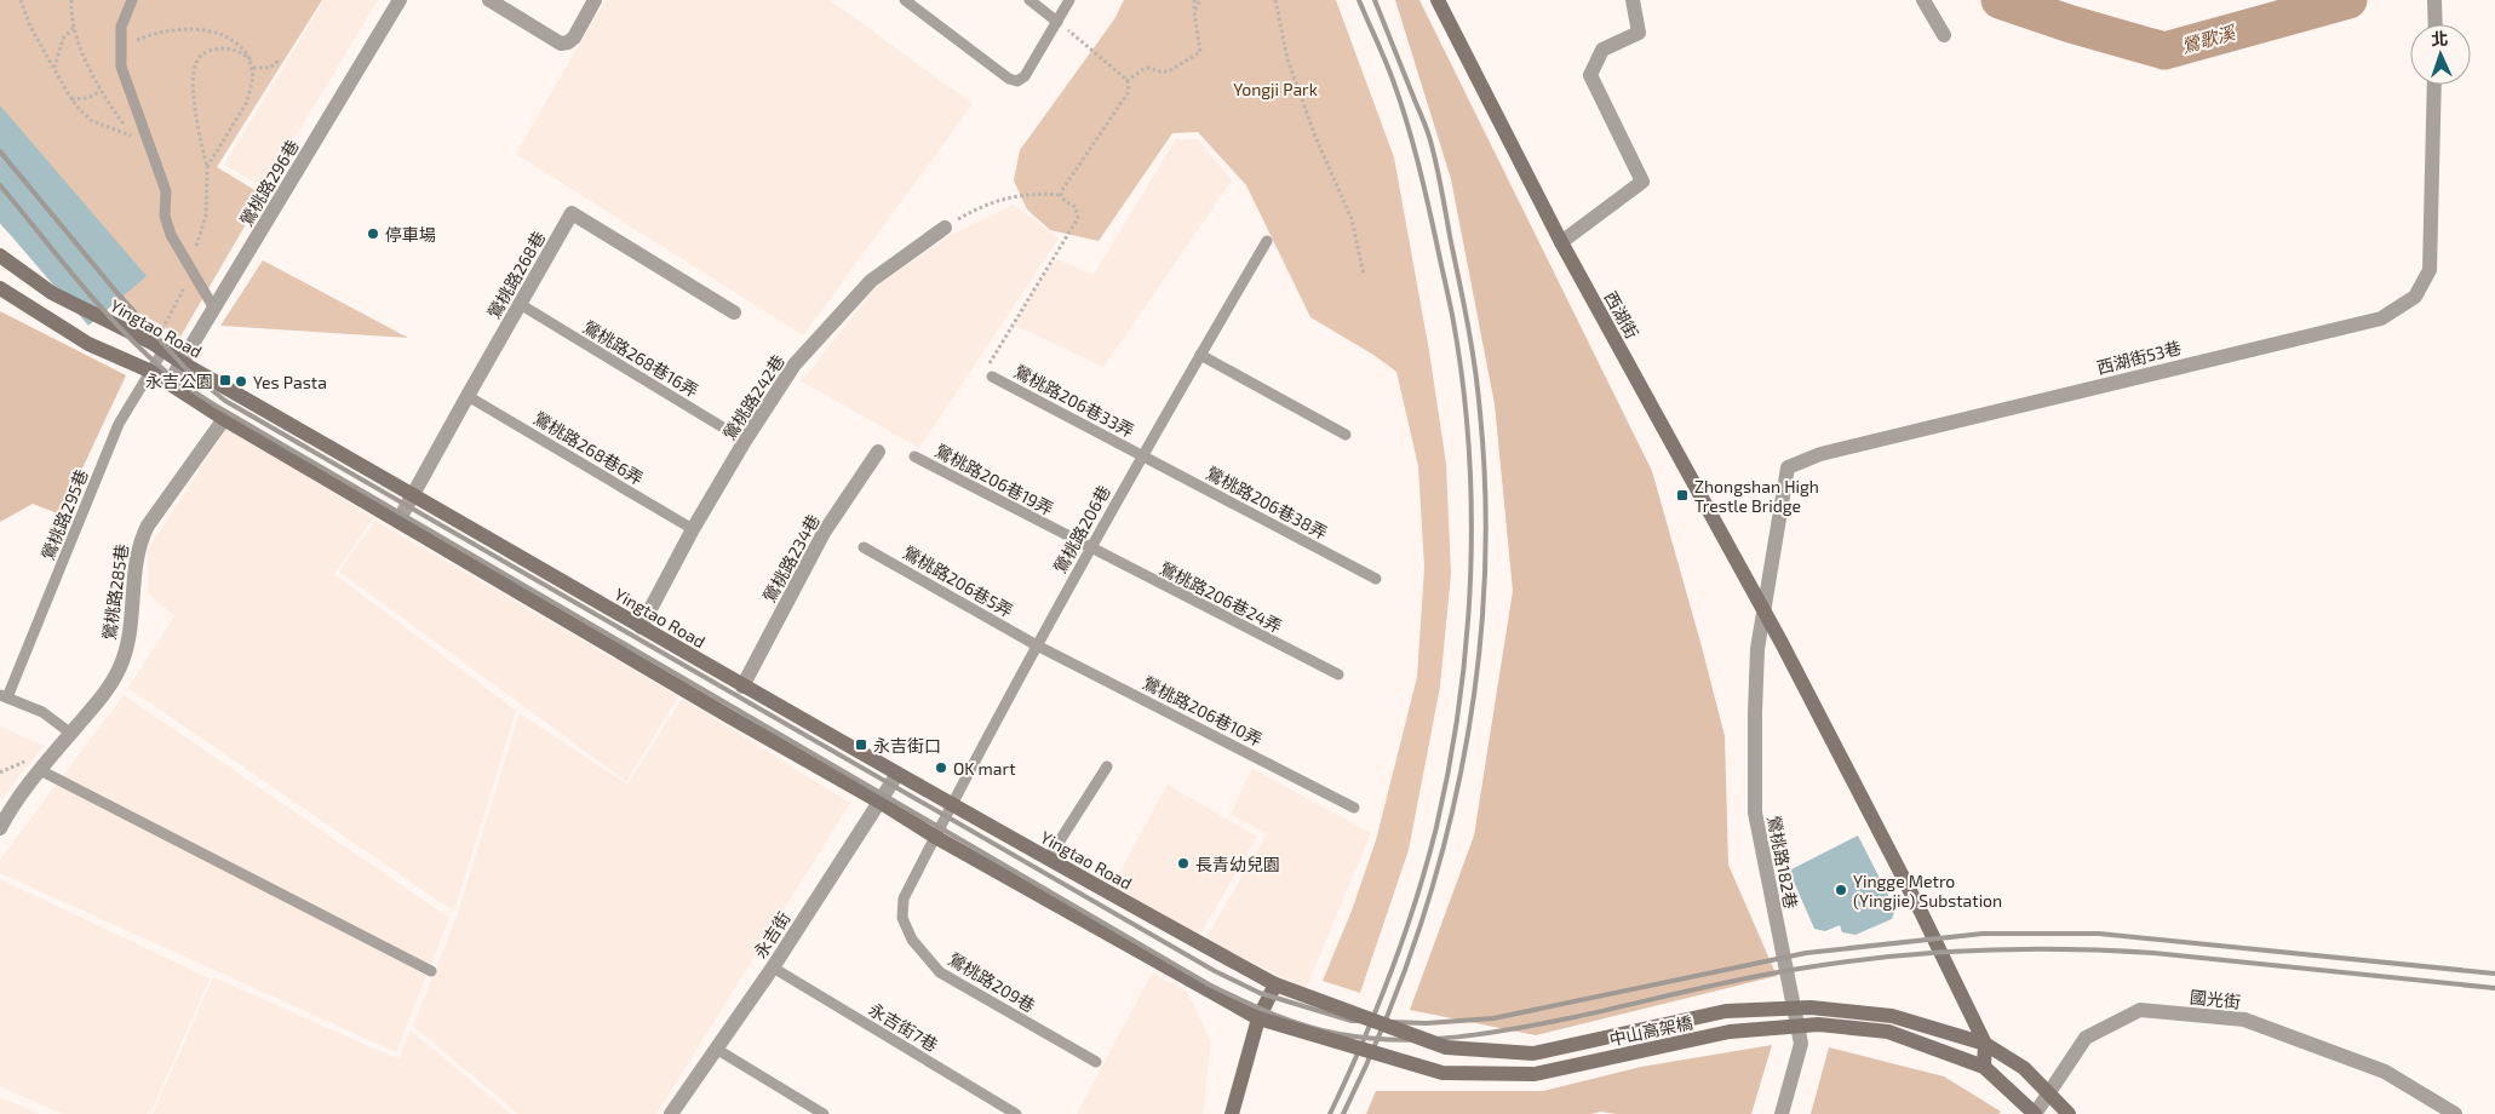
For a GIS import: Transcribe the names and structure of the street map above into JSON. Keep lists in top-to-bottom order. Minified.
{"streets":{"main road":["西湖街","Yingtao Road","中山高架橋"],"street":["鶯桃路296巷","鶯桃路268巷","西湖街53巷","鶯桃路242巷","鶯桃路234巷","鶯桃路285巷","鶯桃路182巷","永吉街","國光街"],"lane":["鶯桃路268巷16弄","鶯桃路206巷33弄","鶯桃路268巷6弄","鶯桃路206巷19弄","鶯桃路206巷38弄","鶯桃路295巷","鶯桃路206巷","鶯桃路206巷5弄","鶯桃路206巷24弄","鶯桃路206巷10弄","鶯桃路209巷","永吉街7巷"]},"crossings":[["鶯桃路296巷","Yingtao Road"],["鶯桃路268巷","Yingtao Road"],["鶯桃路268巷","鶯桃路268巷16弄"],["鶯桃路268巷","鶯桃路268巷6弄"],["西湖街","西湖街53巷"],["西湖街","鶯桃路182巷"],["西湖街","中山高架橋"],["Yingtao Road","鶯桃路242巷"],["Yingtao Road","鶯桃路295巷"],["Yingtao Road","鶯桃路206巷"],["Yingtao Road","鶯桃路234巷"],["Yingtao Road","永吉街"],["Yingtao Road","中山高架橋"],["西湖街53巷","鶯桃路182巷"],["鶯桃路268巷16弄","鶯桃路242巷"],["鶯桃路242巷","鶯桃路268巷6弄"],["鶯桃路206巷33弄","鶯桃路206巷38弄"],["鶯桃路206巷33弄","鶯桃路206巷"],["鶯桃路206巷19弄","鶯桃路206巷"],["鶯桃路206巷19弄","鶯桃路206巷24弄"],["鶯桃路206巷38弄","鶯桃路206巷"],["鶯桃路206巷","鶯桃路206巷5弄"],["鶯桃路206巷","鶯桃路206巷24弄"],["鶯桃路206巷","鶯桃路206巷10弄"],["鶯桃路206巷","鶯桃路209巷"],["鶯桃路206巷5弄","鶯桃路206巷10弄"],["永吉街","永吉街7巷"],["國光街","中山高架橋"]],"water":["鶯歌溪"],"parks":["Yongji Park"],"places":{"other":["停車場","Yes Pasta","OK mart","長青幼兒園","Yingge Metro (Yingjie) Substation"],"transit":["永吉公園","Zhongshan High Trestle Bridge","永吉街口"]},"north":"top"}
